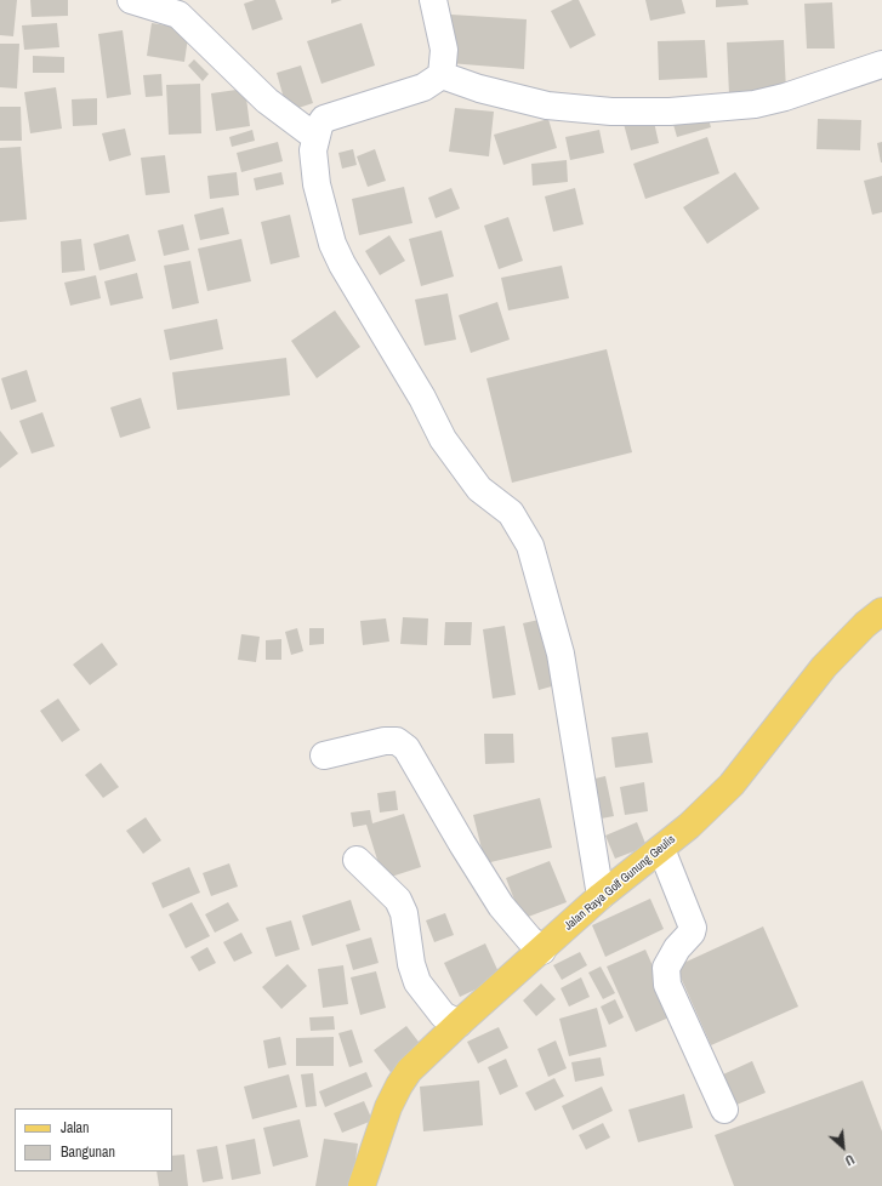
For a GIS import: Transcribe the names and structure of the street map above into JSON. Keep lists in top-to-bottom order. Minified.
{"streets":{"main road":["Jalan Raya Golf Gunung Geulis"]},"legend":["Jalan","Bangunan"],"north":"bottom right"}
